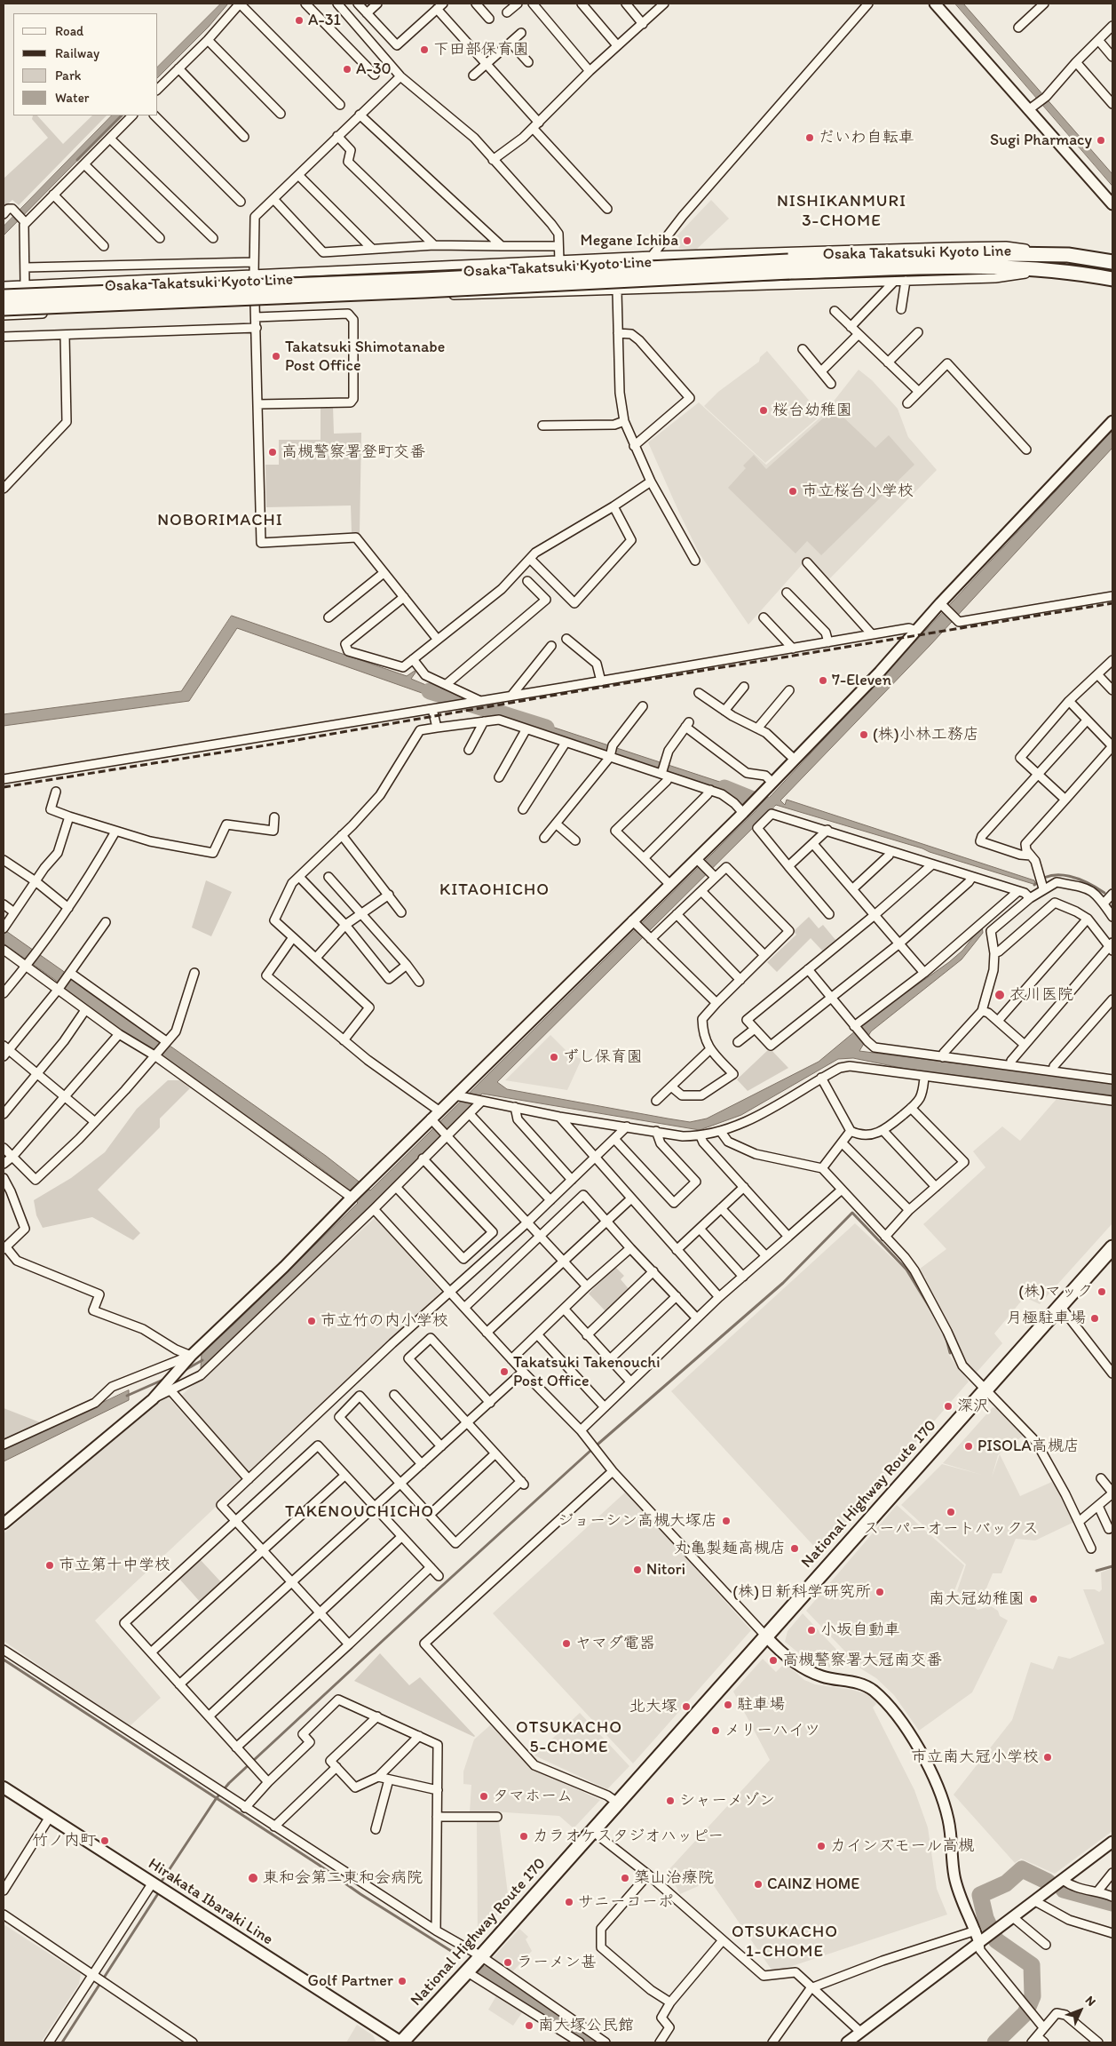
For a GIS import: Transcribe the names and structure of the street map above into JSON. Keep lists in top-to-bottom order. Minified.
{"streets":{"main road":["Osaka Takatsuki Kyoto Line","National Highway Route 170","Hirakata Ibaraki Line"]},"crossings":[["National Highway Route 170","Hirakata Ibaraki Line"]],"districts":["NISHIKANMURI 3-CHOME","NOBORIMACHI","KITAOHICHO","TAKENOUCHICHO","OTSUKACHO 5-CHOME","OTSUKACHO 1-CHOME"],"places":["A-31","下田部保育園","A-30","だいわ自転車","Sugi Pharmacy","Megane Ichiba","Takatsuki Shimotanabe Post Office","桜台幼稚園","高槻警察署登町交番","市立桜台小学校","7-Eleven","(株)小林工務店","衣川医院","ずし保育園","(株)マック","月極駐車場","市立竹の内小学校","Takatsuki Takenouchi Post Office","深沢","PISOLA高槻店","スーパーオートバックス","ジョーシン高槻大塚店","丸亀製麺高槻店","市立第十中学校","Nitori","(株)日新科学研究所","南大冠幼稚園","小坂自動車","ヤマダ電器","高槻警察署大冠南交番","駐車場","北大塚","メリーハイツ","市立南大冠小学校","タマホーム","シャーメゾン","カラオケスタジオハッピー","竹ノ内町","カインズモール高槻","東和会第二東和会病院","築山治療院","CAINZ HOME","サニーコーポ","ラーメン甚","Golf Partner","南大塚公民館"],"legend":["Road","Railway","Park","Water"],"north":"top right"}
